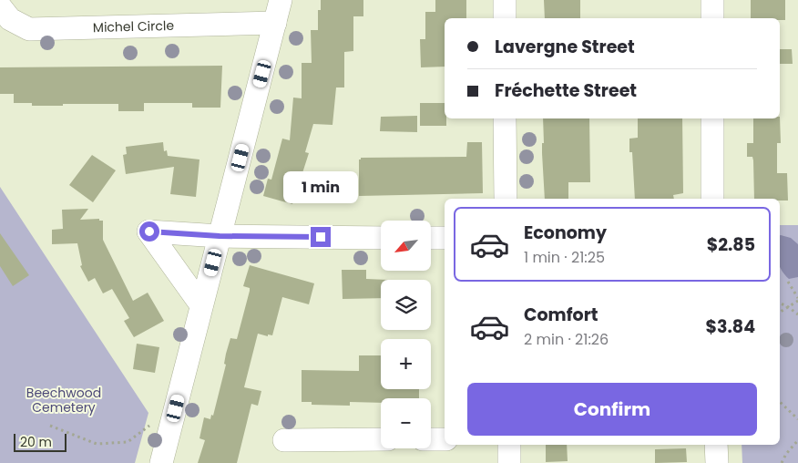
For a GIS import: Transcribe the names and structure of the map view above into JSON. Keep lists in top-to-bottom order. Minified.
{"streets":{"street":["Michel Circle"]},"parks":["Beechwood Cemetery"],"scale_bar":"20 m","north":"bottom left","page":{"banner":["Lavergne Street","Fréchette Street"],"bubble":"1 min","list":[{"name":"Economy","note":"1 min · 21:25","value":"$2.85"},{"name":"Comfort","note":"2 min · 21:26","value":"$3.84"}],"map_buttons":["+","−"],"buttons":"Confirm","scale":"20 m"}}
